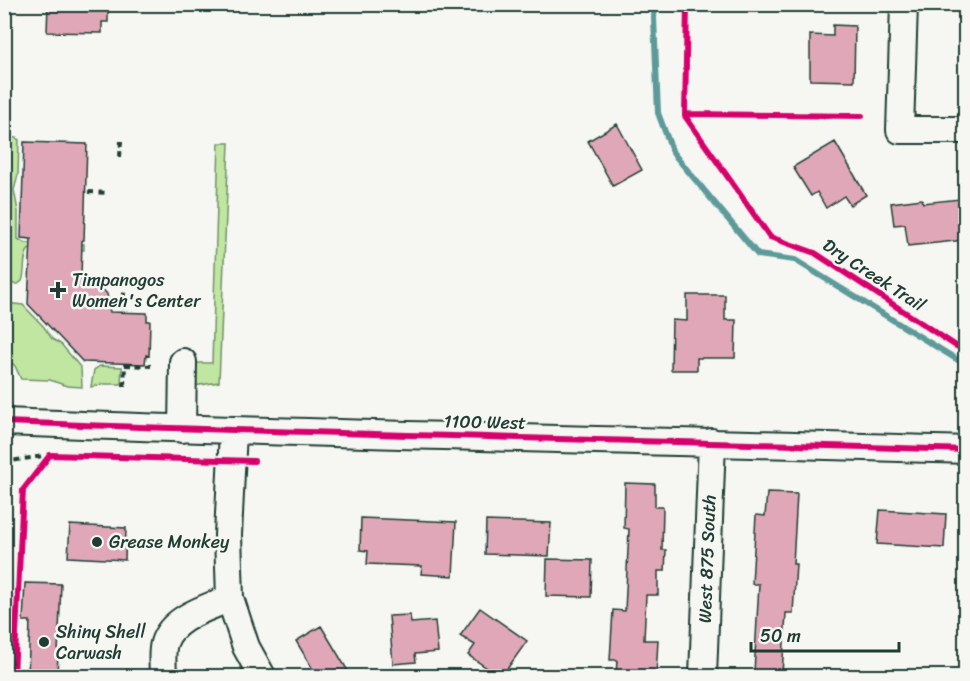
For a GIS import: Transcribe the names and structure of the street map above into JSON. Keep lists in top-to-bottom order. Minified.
{"streets":{"street":["1100 West","West 875 South"],"cycle path":["Dry Creek Trail"]},"crossings":[["1100 West","West 875 South"]],"places":{"health":["Timpanogos Women's Center"],"other":["Grease Monkey","Shiny Shell Carwash"]},"scale_bar":"50 m"}
